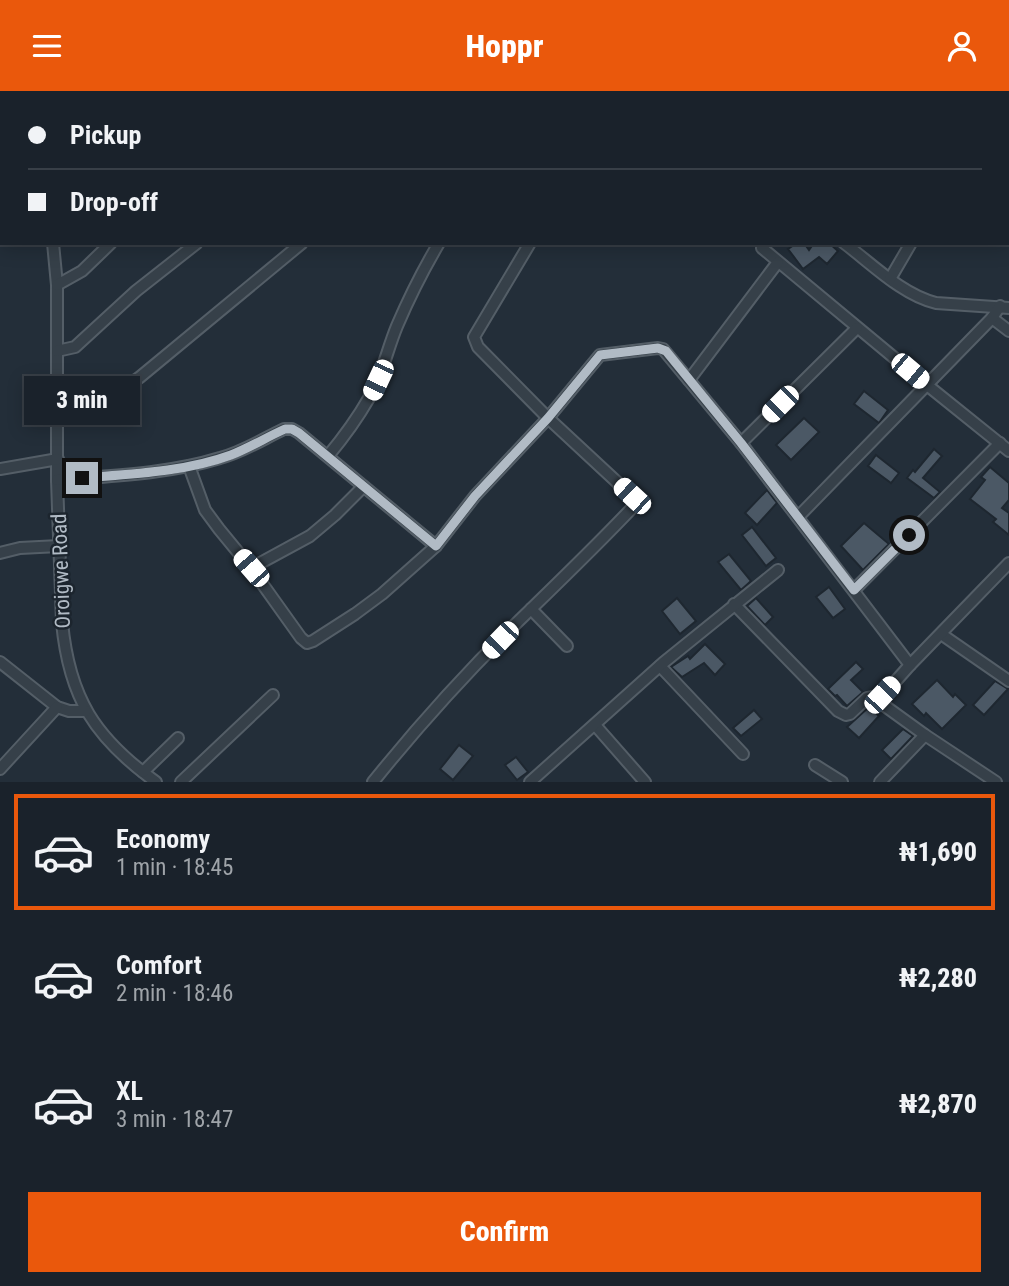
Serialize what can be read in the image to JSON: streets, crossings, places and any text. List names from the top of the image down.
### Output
{
  "streets": {
    "street": ["Oroigwe Road"]
  },
  "page": {
    "header": "Hoppr",
    "banner": ["Pickup", "Drop-off"],
    "bubble": "3 min",
    "list": [
      {
        "name": "Economy",
        "note": "1 min · 18:45",
        "value": "₦1,690"
      },
      {
        "name": "Comfort",
        "note": "2 min · 18:46",
        "value": "₦2,280"
      },
      {
        "name": "XL",
        "note": "3 min · 18:47",
        "value": "₦2,870"
      }
    ],
    "buttons": "Confirm"
  }
}
